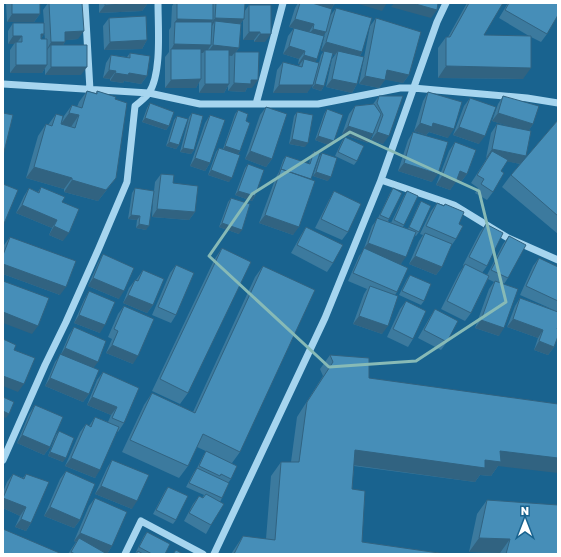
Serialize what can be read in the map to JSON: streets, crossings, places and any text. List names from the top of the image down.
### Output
{
  "north": "top"
}
